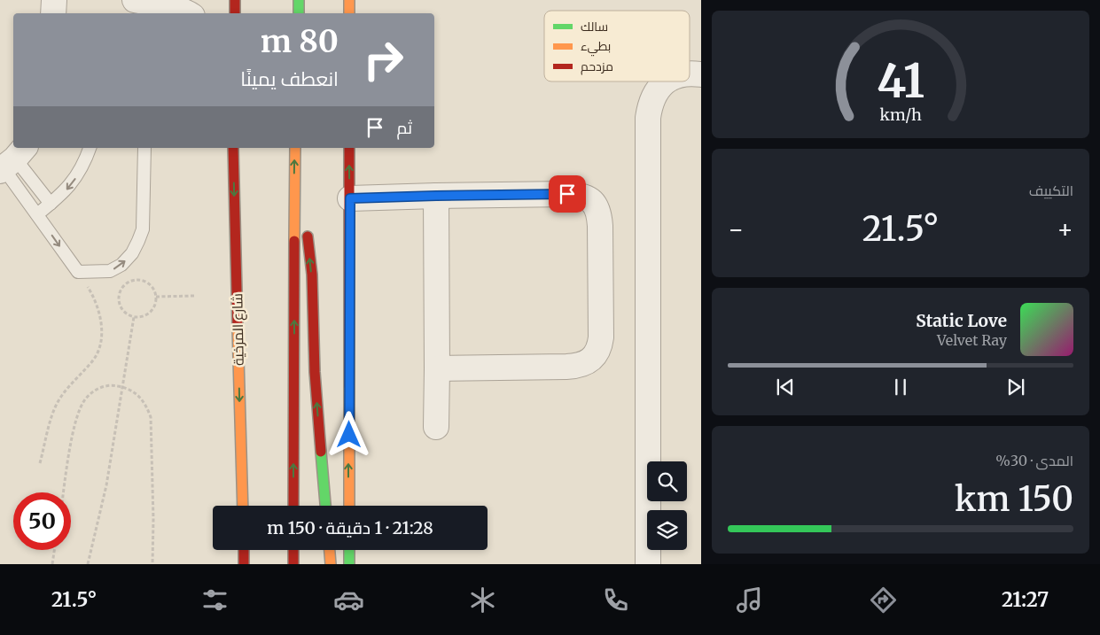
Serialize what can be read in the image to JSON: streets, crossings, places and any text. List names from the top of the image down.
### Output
{
  "streets": {
    "main road": ["شارع المرخية"]
  },
  "legend": ["سالك", "بطيء", "مزدحم"],
  "page": {
    "turn": ["80 m", "انعطف يمينًا"],
    "then": "ثم",
    "tile": [
      "التكييف",
      ["المدى · 30%", "150 km"]
    ],
    "heat": ["−", "21.5°", "+"],
    "song": ["Static Love", "Velvet Ray"],
    "limit": "50",
    "trip": "21:28 · 1 دقيقة · 150 m",
    "tabs": ["21:27", "21.5°"],
    "gauge": ["41", "km/h"]
  }
}
